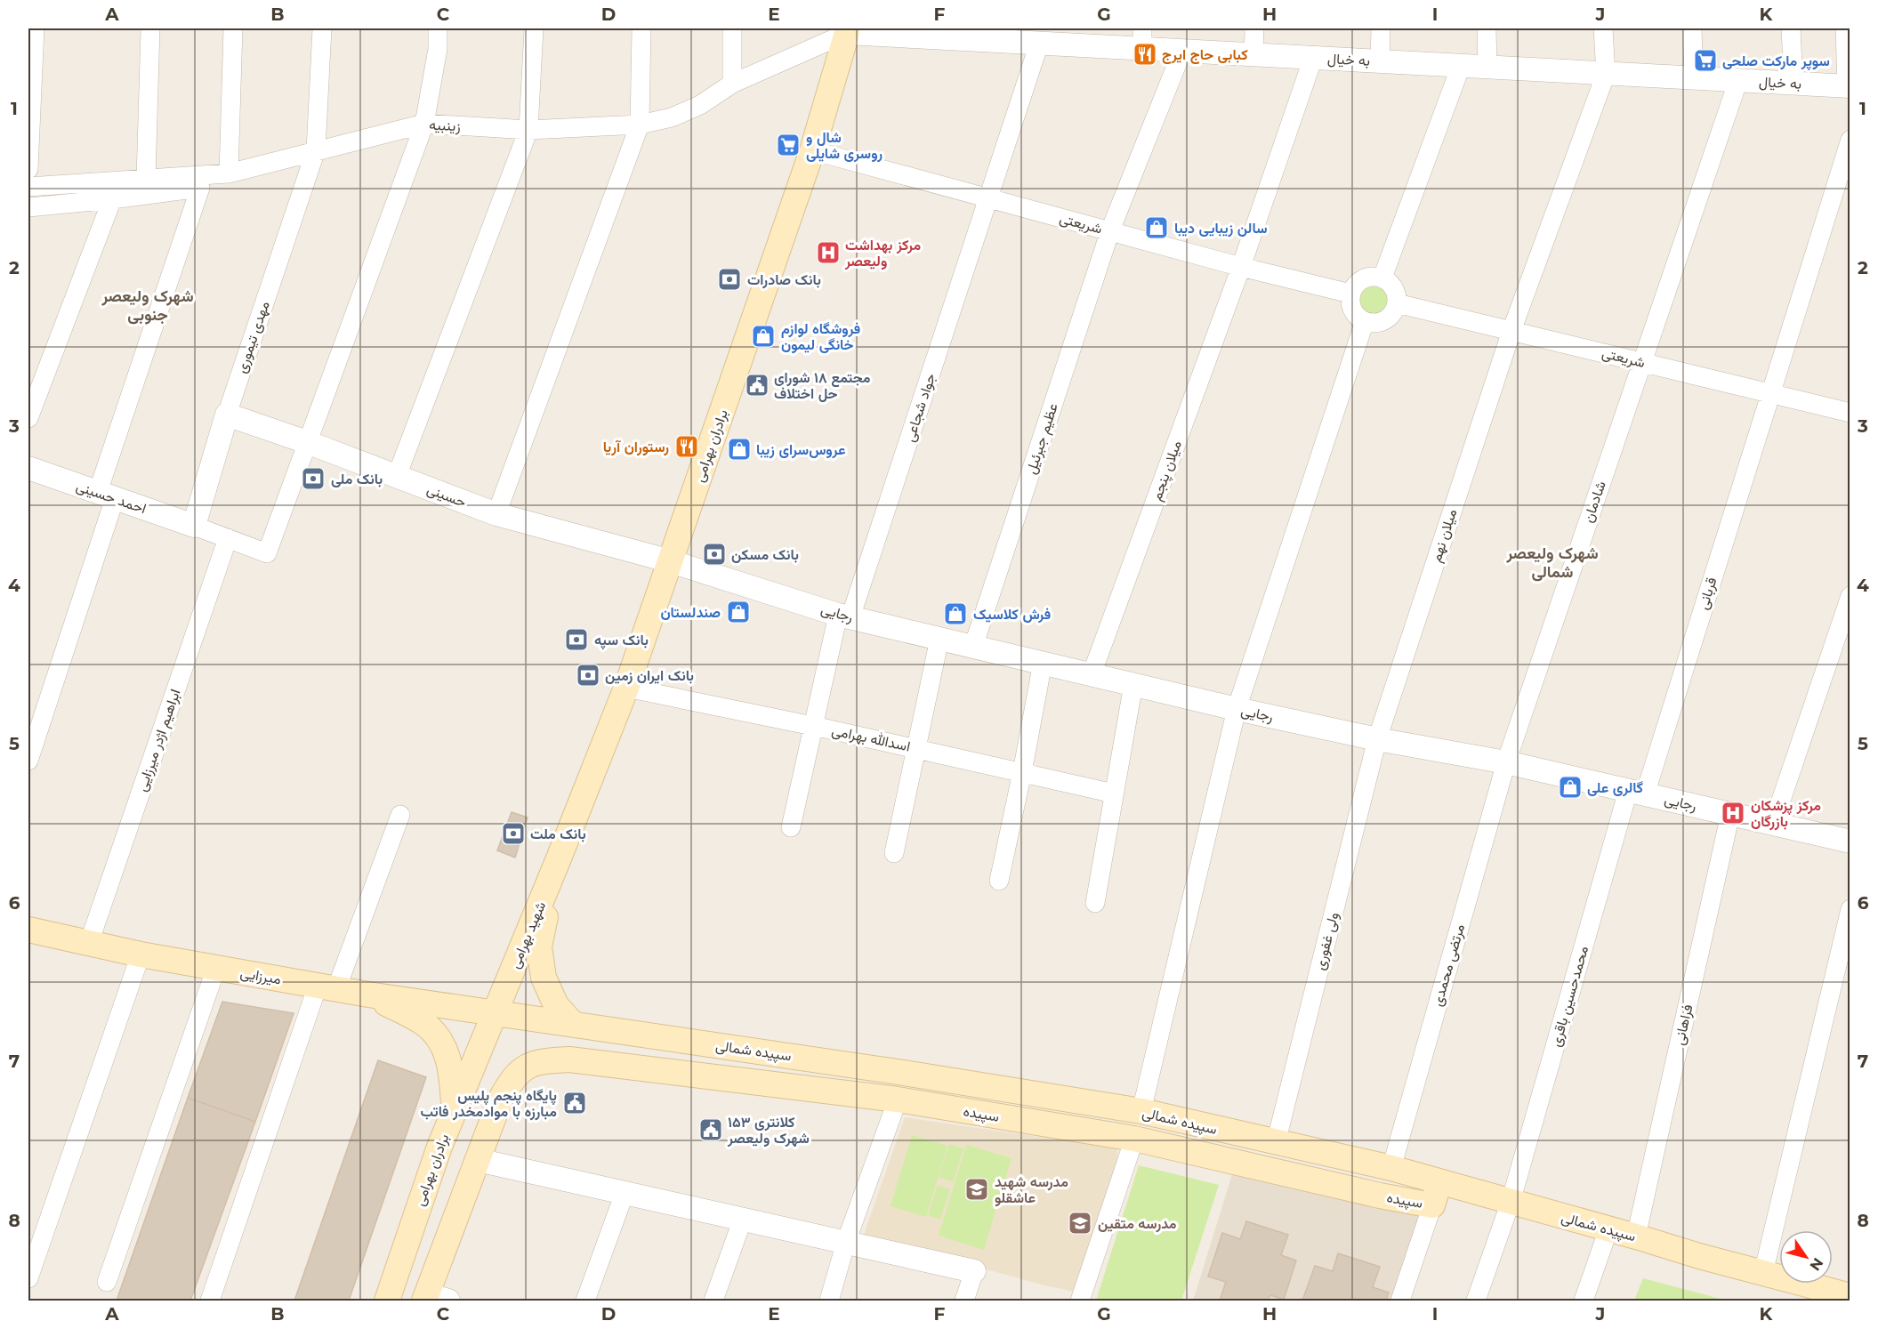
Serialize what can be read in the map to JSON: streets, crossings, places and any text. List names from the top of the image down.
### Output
{
  "streets": {
    "main road": [
      "برادران بهرامی",
      "شهید بهرامی",
      "میرزایی",
      "سپیده شمالی",
      "سپیده"
    ],
    "street": [
      "به خیال",
      "زینبیه",
      "شریعتی",
      "مهدی تیموری",
      "جواد شجاعی",
      "عظیم جبرئیل",
      "میلان پنجم",
      "حسینی",
      "احمد حسینی",
      "شادمان",
      "میلان نهم",
      "قربانی",
      "رجایی",
      "اسدالله بهرامی",
      "ابراهیم اژدر میرزایی",
      "ولی غفوری",
      "مرتضی محمدی",
      "محمدحسین باقری",
      "فراهانی"
    ]
  },
  "crossings": [
    ["به خیال", "زینبیه"],
    ["به خیال", "جواد شجاعی"],
    ["به خیال", "عظیم جبرئیل"],
    ["به خیال", "برادران بهرامی"],
    ["به خیال", "میلان پنجم"],
    ["به خیال", "شادمان"],
    ["به خیال", "میلان نهم"],
    ["زینبیه", "مهدی تیموری"],
    ["زینبیه", "برادران بهرامی"],
    ["شریعتی", "جواد شجاعی"],
    ["شریعتی", "عظیم جبرئیل"],
    ["شریعتی", "برادران بهرامی"],
    ["شریعتی", "میلان پنجم"],
    ["شریعتی", "شادمان"],
    ["شریعتی", "میلان نهم"],
    ["شریعتی", "قربانی"],
    ["مهدی تیموری", "حسینی"],
    ["مهدی تیموری", "احمد حسینی"],
    ["جواد شجاعی", "رجایی"],
    ["جواد شجاعی", "اسدالله بهرامی"],
    ["عظیم جبرئیل", "رجایی"],
    ["برادران بهرامی", "حسینی"],
    ["برادران بهرامی", "رجایی"],
    ["برادران بهرامی", "اسدالله بهرامی"],
    ["برادران بهرامی", "شهید بهرامی"],
    ["برادران بهرامی", "میرزایی"],
    ["برادران بهرامی", "سپیده شمالی"],
    ["میلان پنجم", "رجایی"],
    ["حسینی", "رجایی"],
    ["شادمان", "رجایی"],
    ["شادمان", "مرتضی محمدی"],
    ["میلان نهم", "رجایی"],
    ["میلان نهم", "ولی غفوری"],
    ["قربانی", "رجایی"],
    ["قربانی", "محمدحسین باقری"],
    ["رجایی", "ولی غفوری"],
    ["رجایی", "مرتضی محمدی"],
    ["رجایی", "محمدحسین باقری"],
    ["رجایی", "فراهانی"],
    ["ابراهیم اژدر میرزایی", "میرزایی"],
    ["شهید بهرامی", "میرزایی"],
    ["شهید بهرامی", "سپیده شمالی"],
    ["ولی غفوری", "سپیده شمالی"],
    ["مرتضی محمدی", "سپیده شمالی"],
    ["میرزایی", "سپیده شمالی"],
    ["محمدحسین باقری", "سپیده شمالی"],
    ["فراهانی", "سپیده شمالی"],
    ["سپیده شمالی", "سپیده"]
  ],
  "districts": ["شهرک ولیعصر جنوبی", "شهرک ولیعصر شمالی"],
  "places": {
    "restaurant": ["کبابی حاج ایرج", "رستوران آریا"],
    "supermarket": ["سوپر مارکت صلحی", "شال و روسری شایلی"],
    "shop": [
      "سالن زیبایی دیبا",
      "فروشگاه لوازم خانگی لیمون",
      "عروس‌سرای زیبا",
      "صندلستان",
      "فرش کلاسیک",
      "گالری علی"
    ],
    "hospital": ["مرکز بهداشت ولیعصر", "مرکز پزشکان بازرگان"],
    "bank": [
      "بانک صادرات",
      "بانک ملی",
      "بانک مسکن",
      "بانک سپه",
      "بانک ایران زمین",
      "بانک ملت"
    ],
    "public building": ["مجتمع ۱۸ شورای حل اختلاف", "پایگاه پنجم پلیس مبارزه با موادمخدر فاتب", "کلانتری ۱۵۳ شهرک ولیعصر"],
    "school or university": ["مدرسه شهید عاشقلو", "مدرسه متقین"]
  },
  "north": "bottom right",
  "grid": {
    "columns": [
      "A",
      "B",
      "C",
      "D",
      "E",
      "F",
      "G",
      "H",
      "I",
      "J",
      "K"
    ],
    "rows": [
      "1",
      "2",
      "3",
      "4",
      "5",
      "6",
      "7",
      "8"
    ]
  }
}
